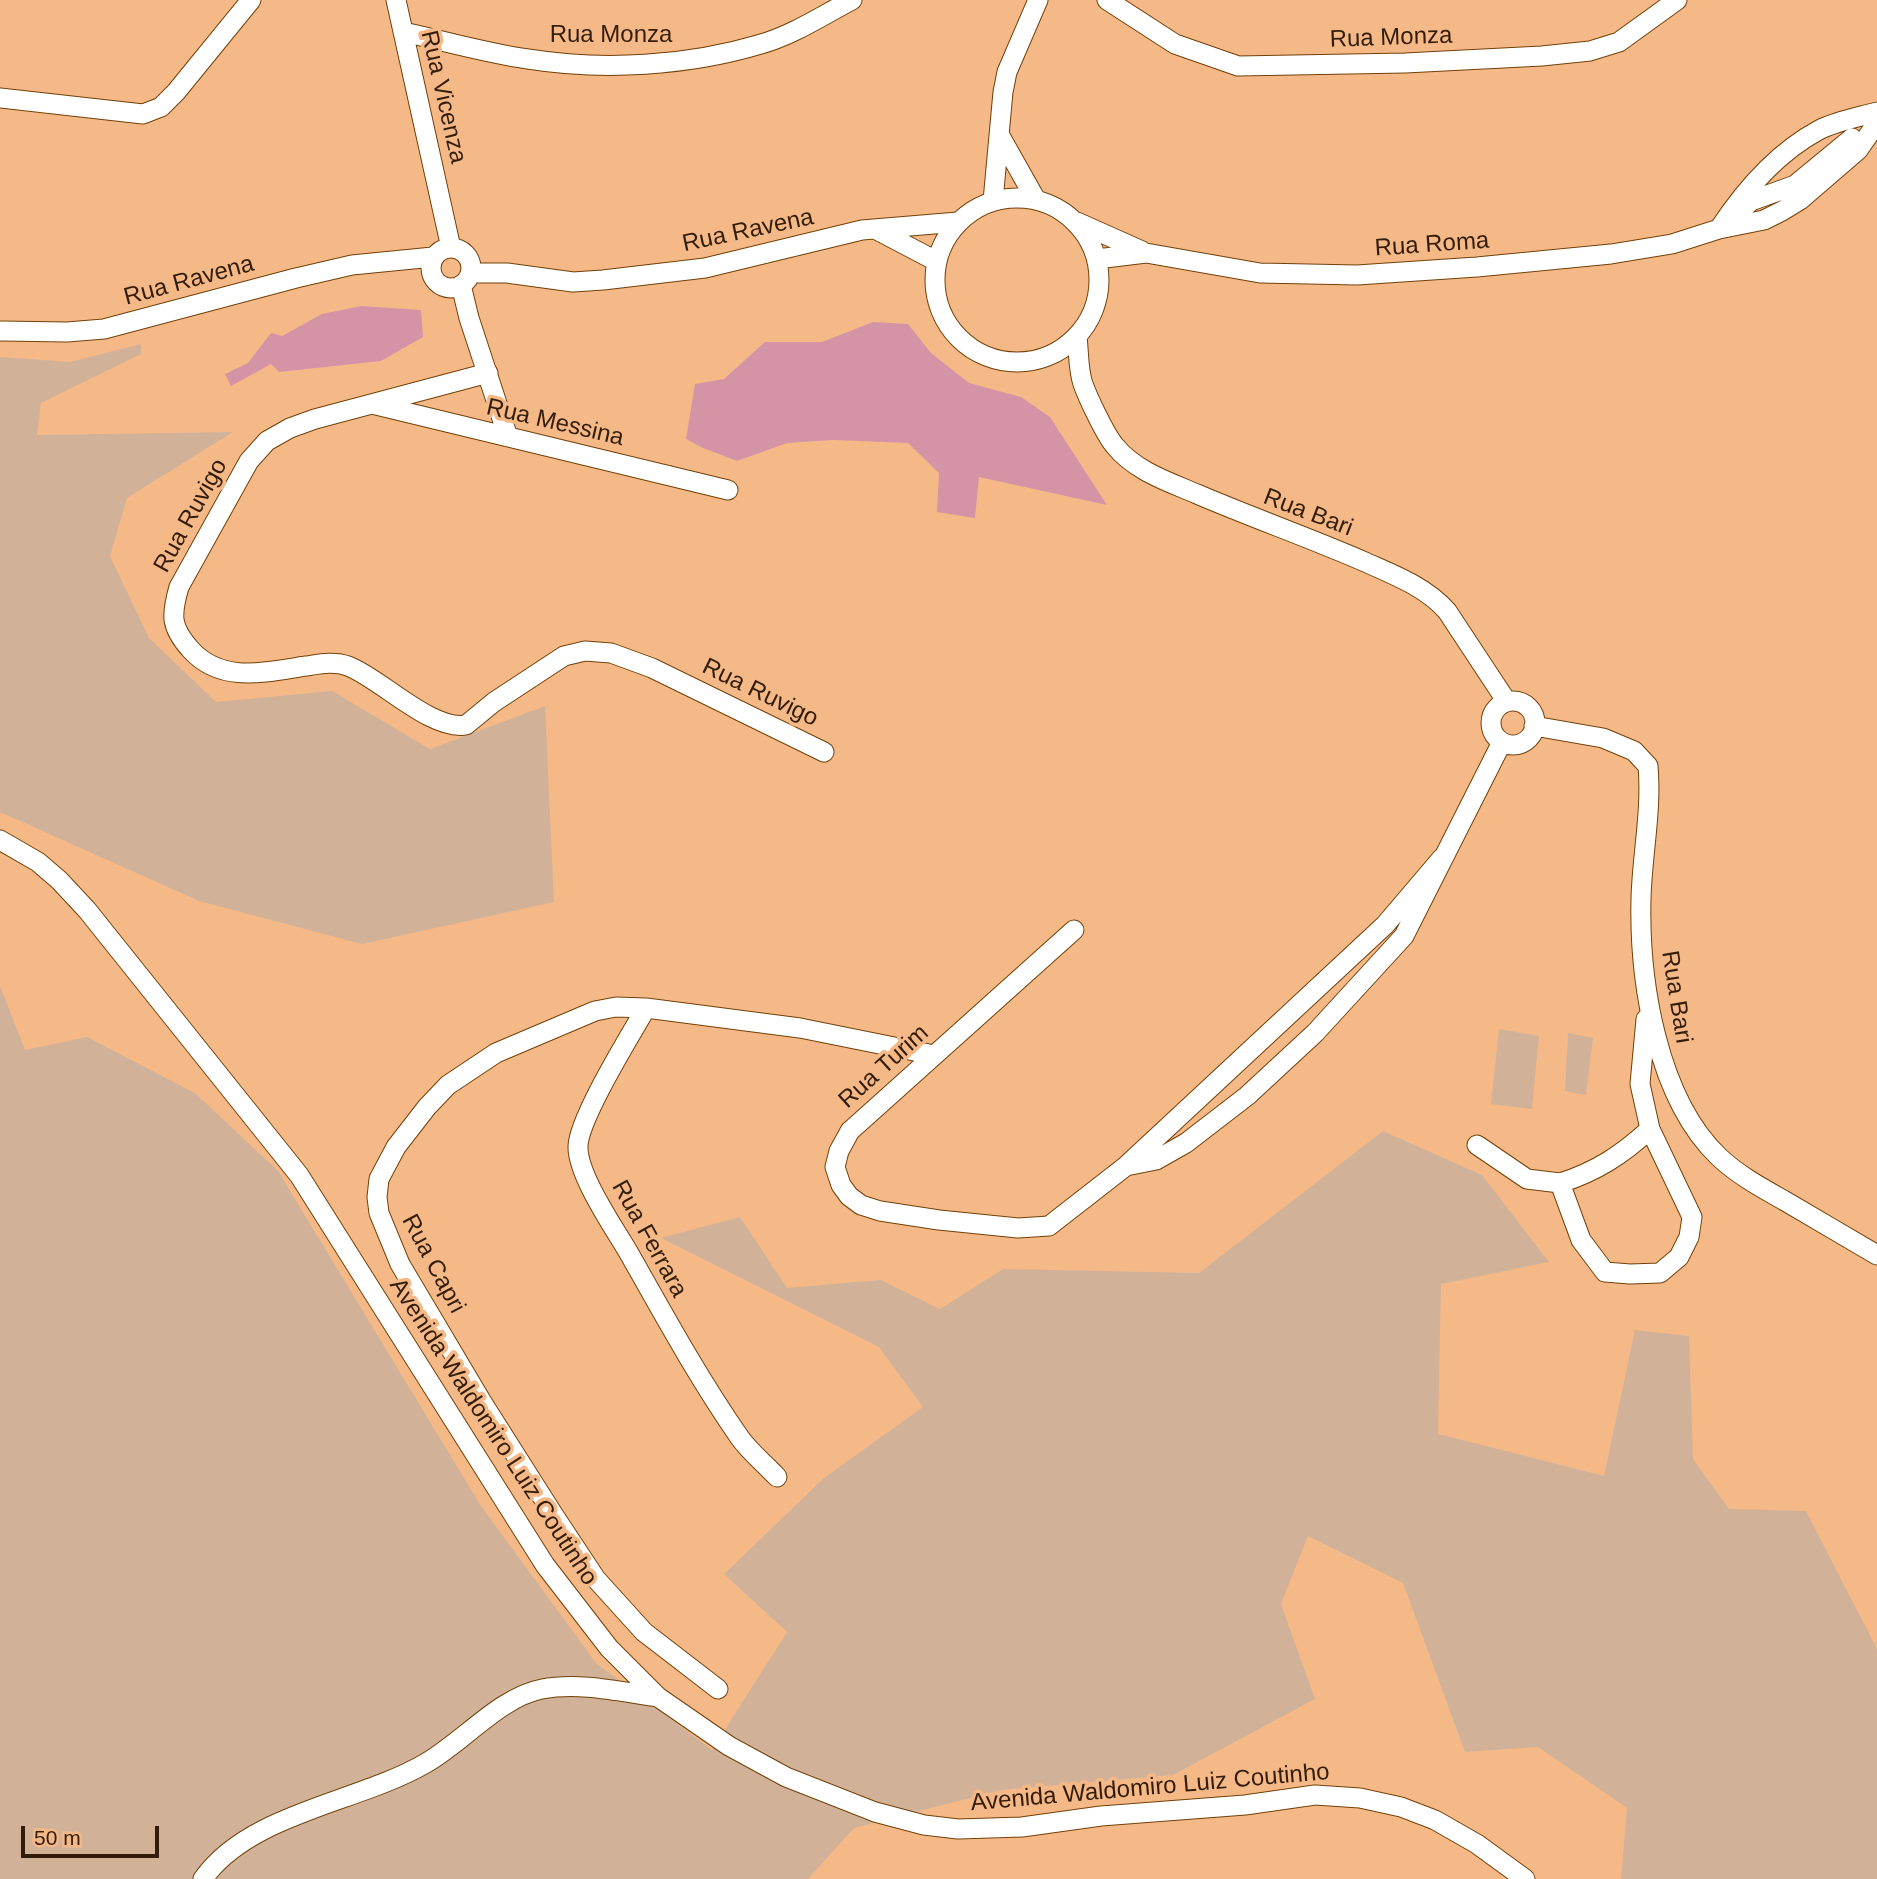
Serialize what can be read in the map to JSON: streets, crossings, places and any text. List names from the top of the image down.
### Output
{
  "streets": {
    "street": [
      "Rua Monza",
      "Rua Vicenza",
      "Rua Ravena",
      "Rua Roma",
      "Rua Messina",
      "Rua Bari",
      "Rua Ruvigo",
      "Rua Turim",
      "Rua Ferrara",
      "Rua Capri",
      "Avenida Waldomiro Luiz Coutinho"
    ]
  },
  "crossings": [
    ["Rua Monza", "Rua Vicenza"],
    ["Rua Vicenza", "Rua Ravena"],
    ["Rua Vicenza", "Rua Messina"],
    ["Rua Vicenza", "Rua Ruvigo"],
    ["Rua Ravena", "Rua Roma"],
    ["Rua Ravena", "Rua Bari"],
    ["Rua Roma", "Rua Bari"],
    ["Rua Messina", "Rua Ruvigo"],
    ["Rua Bari", "Rua Turim"],
    ["Rua Turim", "Rua Capri"],
    ["Rua Ferrara", "Rua Capri"]
  ],
  "scale_bar": "50 m"
}
